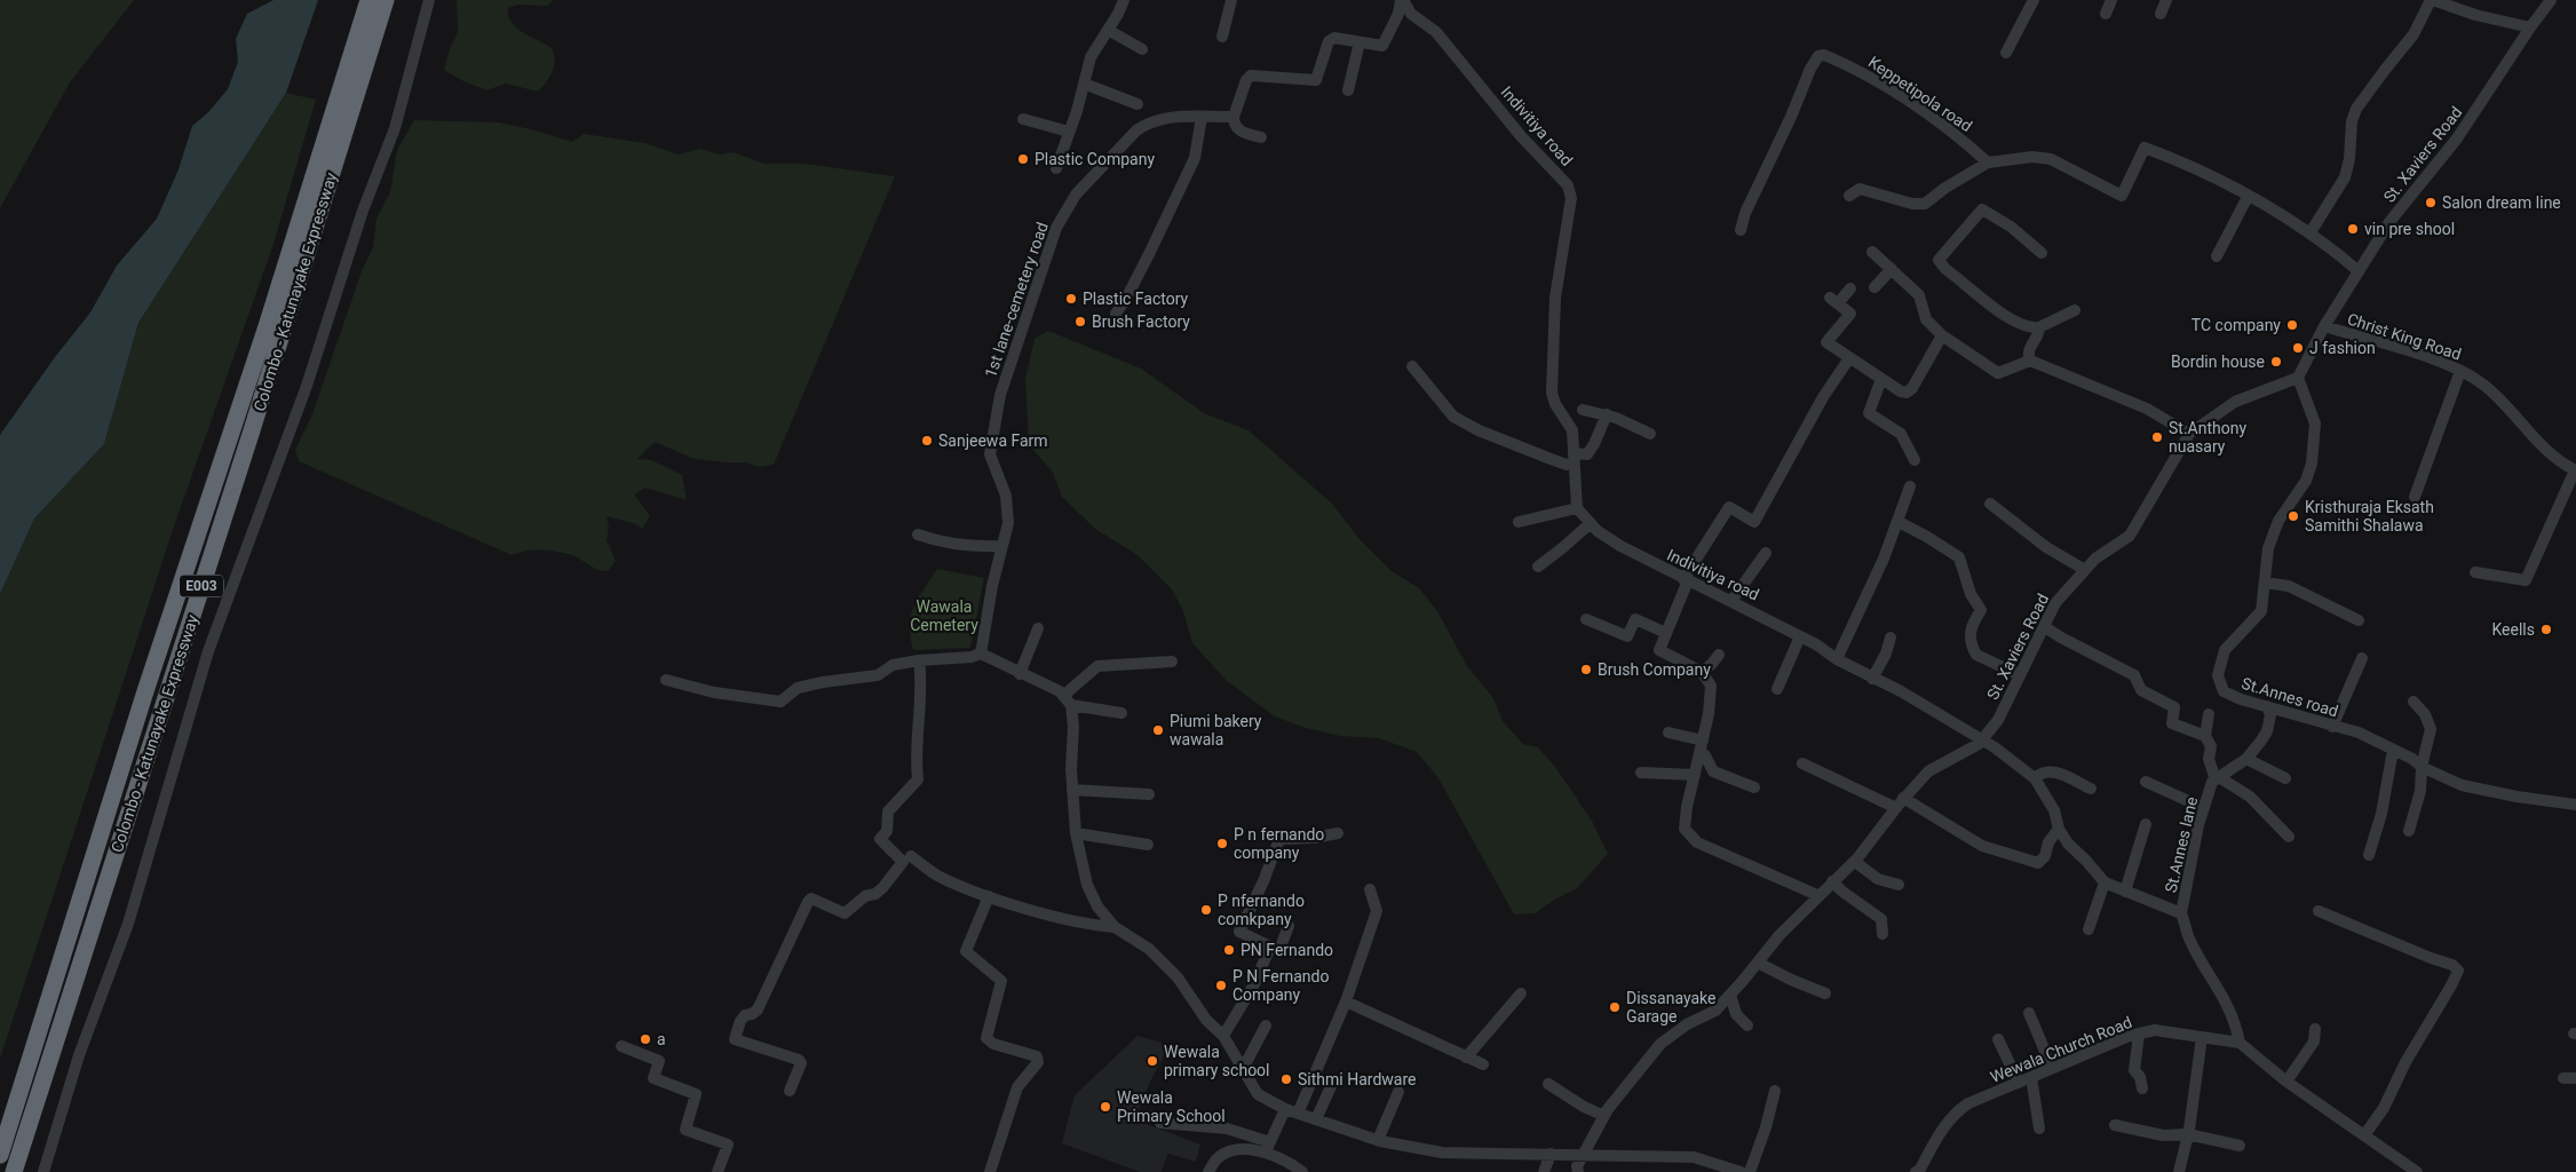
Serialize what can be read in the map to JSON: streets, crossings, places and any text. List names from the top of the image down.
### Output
{
  "streets": {
    "highway": ["Colombo - Katunayake Expressway", "E003"],
    "street": [
      "Keppetipola road",
      "Indivitiya road",
      "St. Xaviers Road",
      "1st lane-cemetery road",
      "Christ King Road",
      "St.Annes road",
      "St.Annes lane",
      "Wewala Church Road"
    ]
  },
  "crossings": [
    ["Indivitiya road", "St. Xaviers Road"],
    ["Indivitiya road", "St.Annes lane"],
    ["St. Xaviers Road", "Christ King Road"],
    ["St. Xaviers Road", "St.Annes road"]
  ],
  "parks": ["Wawala Cemetery"],
  "places": [
    "Plastic Company",
    "Salon dream line",
    "vin pre shool",
    "Plastic Factory",
    "Brush Factory",
    "TC company",
    "J fashion",
    "Bordin house",
    "St.Anthony nuasary",
    "Sanjeewa Farm",
    "Kristhuraja Eksath Samithi Shalawa",
    "Keells",
    "Brush Company",
    "Piumi bakery wawala",
    "P n fernando company",
    "P nfernando comkpany",
    "PN Fernando",
    "P N Fernando Company",
    "Dissanayake Garage",
    "a",
    "Wewala primary school",
    "Sithmi Hardware",
    "Wewala Primary School"
  ]
}
